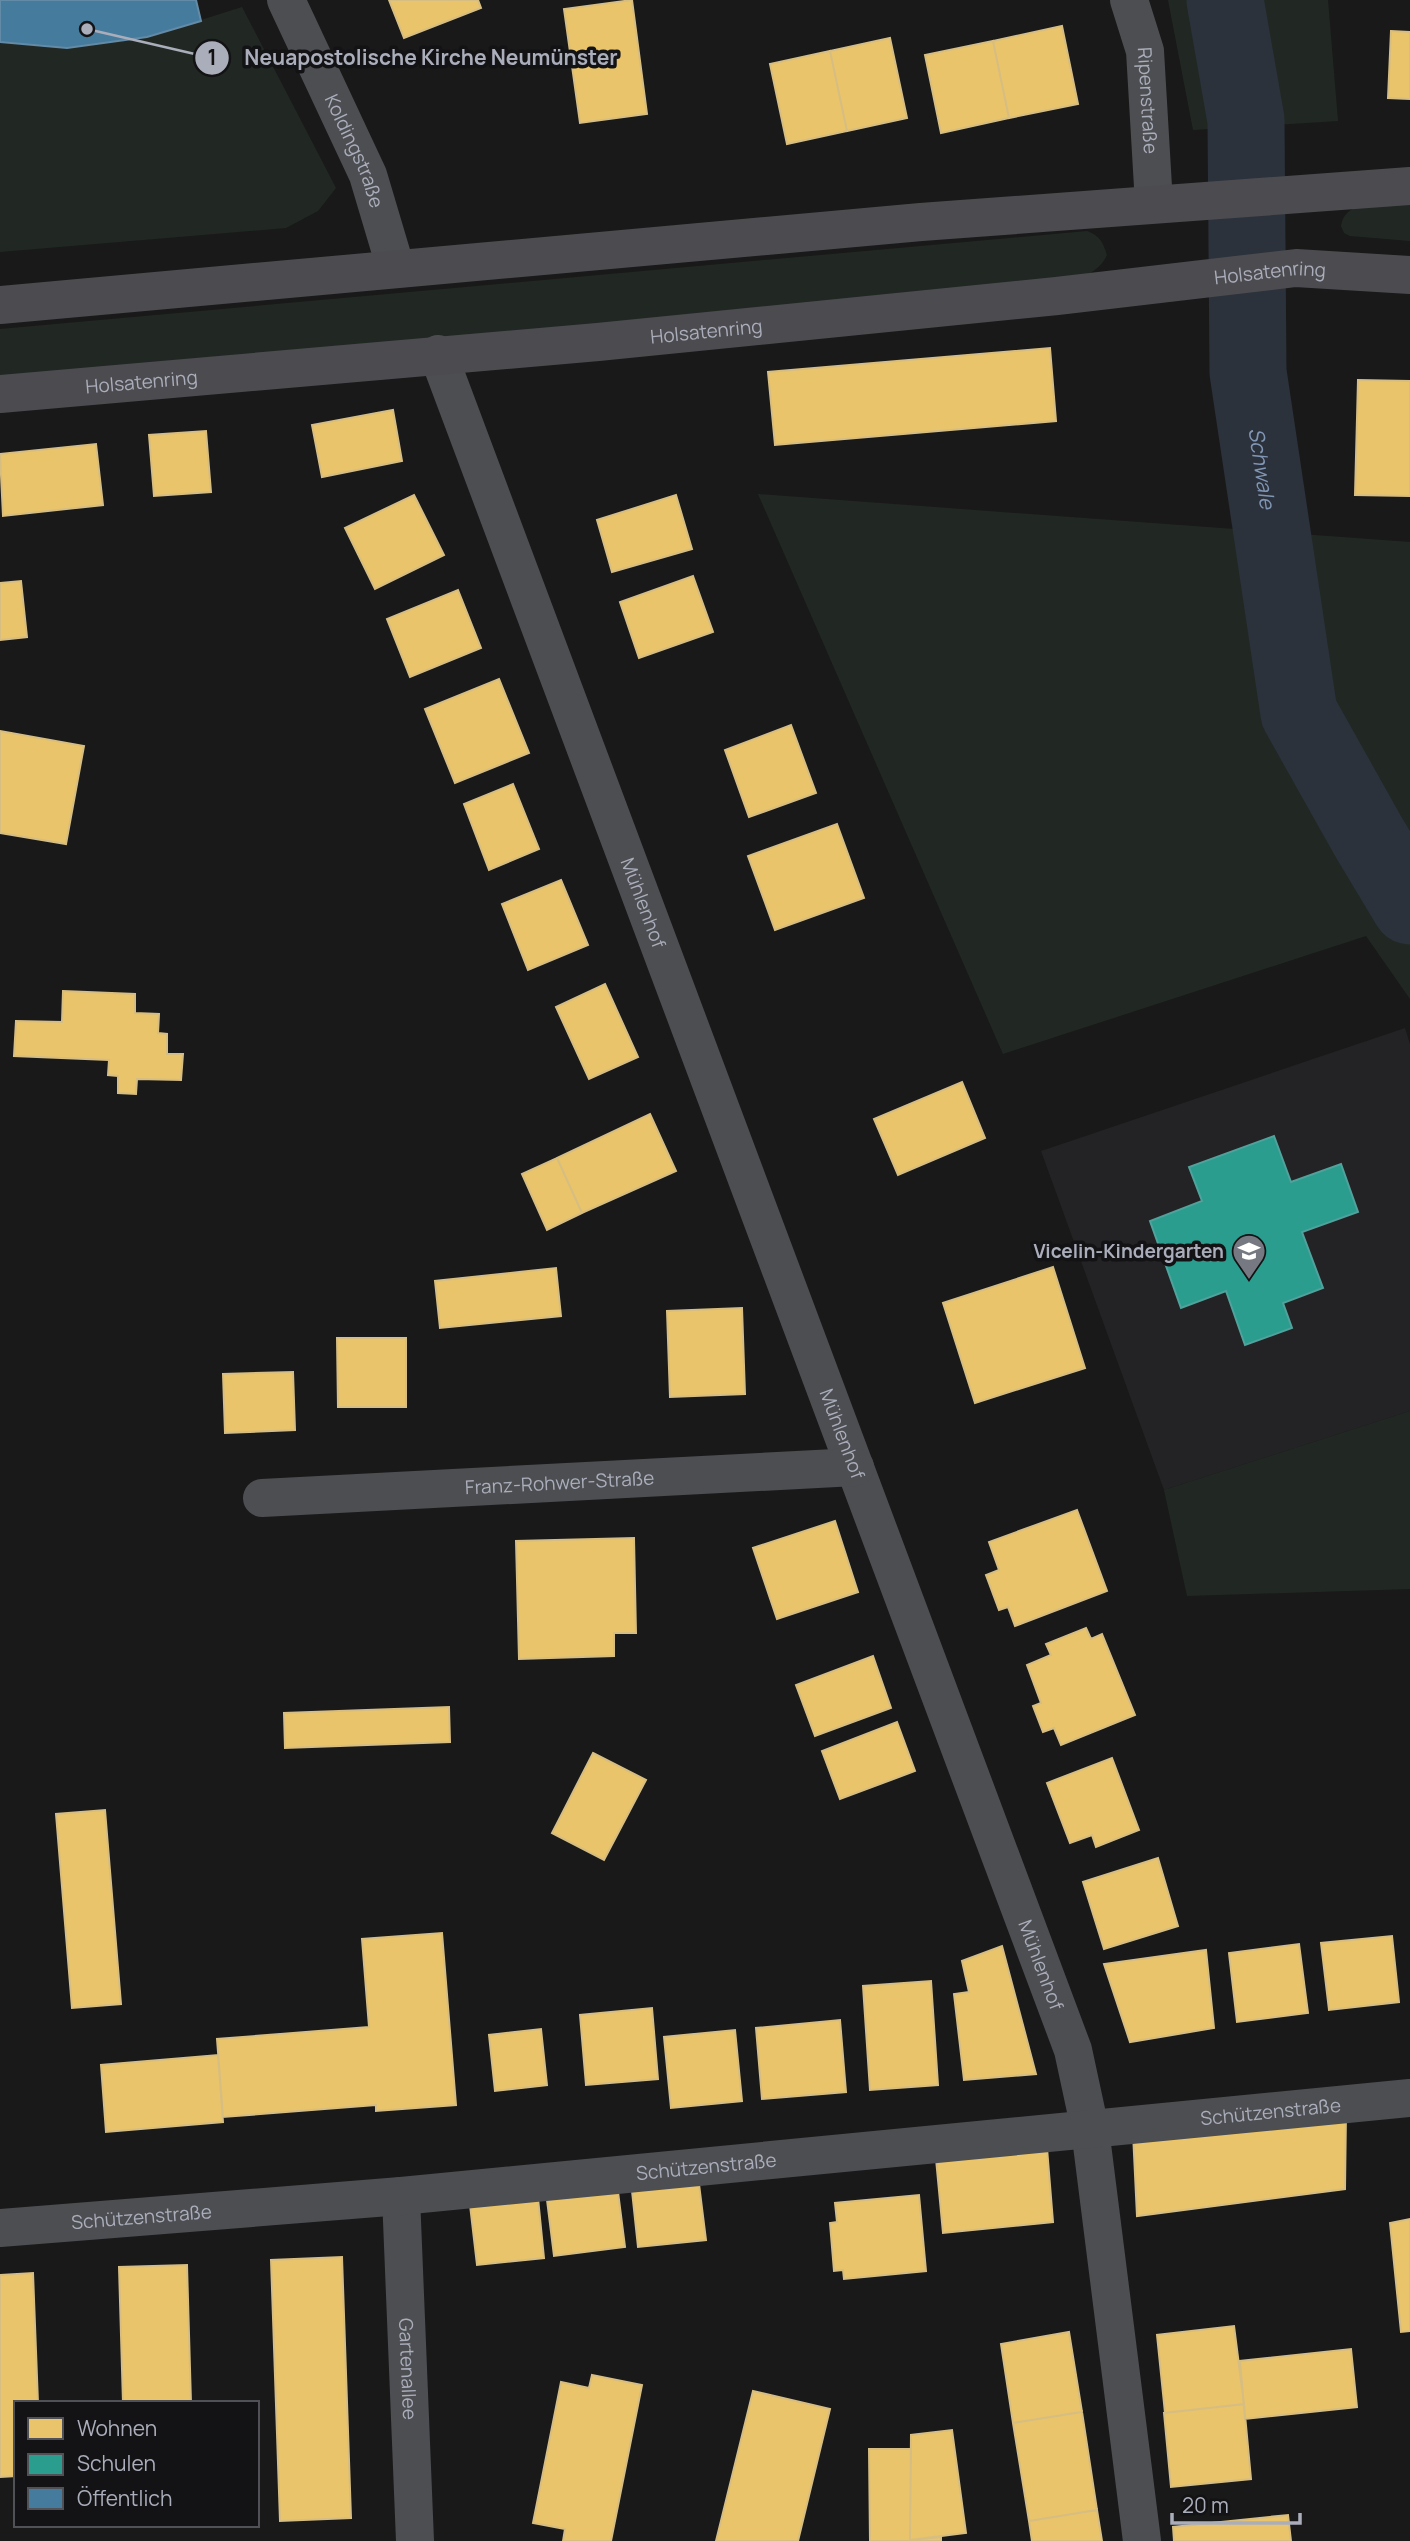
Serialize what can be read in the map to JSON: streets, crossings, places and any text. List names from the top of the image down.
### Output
{
  "streets": {
    "main road": ["Holsatenring"],
    "street": [
      "Ripenstraße",
      "Koldingstraße",
      "Mühlenhof",
      "Franz-Rohwer-Straße",
      "Schützenstraße",
      "Gartenallee"
    ]
  },
  "crossings": [
    ["Holsatenring", "Mühlenhof"],
    ["Mühlenhof", "Franz-Rohwer-Straße"],
    ["Mühlenhof", "Schützenstraße"],
    ["Schützenstraße", "Gartenallee"]
  ],
  "water": ["Schwale"],
  "places": {
    "other": ["Neuapostolische Kirche Neumünster"],
    "school or university": ["Vicelin-Kindergarten"]
  },
  "legend": ["Wohnen", "Schulen", "Öffentlich"],
  "scale_bar": "20 m"
}
